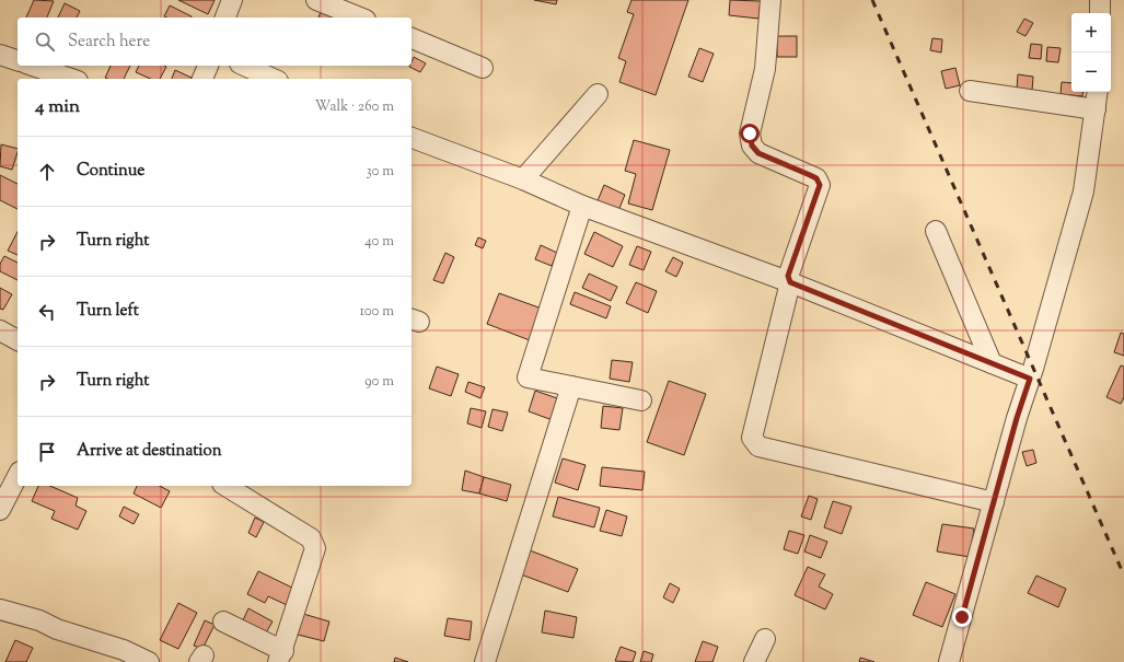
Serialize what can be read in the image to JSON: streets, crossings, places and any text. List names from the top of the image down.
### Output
{
  "page": {
    "map_buttons": ["+", "−"],
    "search": "Search here",
    "heading": ["4 min", "Walk · 260 m"],
    "list": [
      ["Continue", "30 m"],
      ["Turn right", "40 m"],
      ["Turn left", "100 m"],
      ["Turn right", "90 m"],
      "Arrive at destination"
    ]
  }
}
